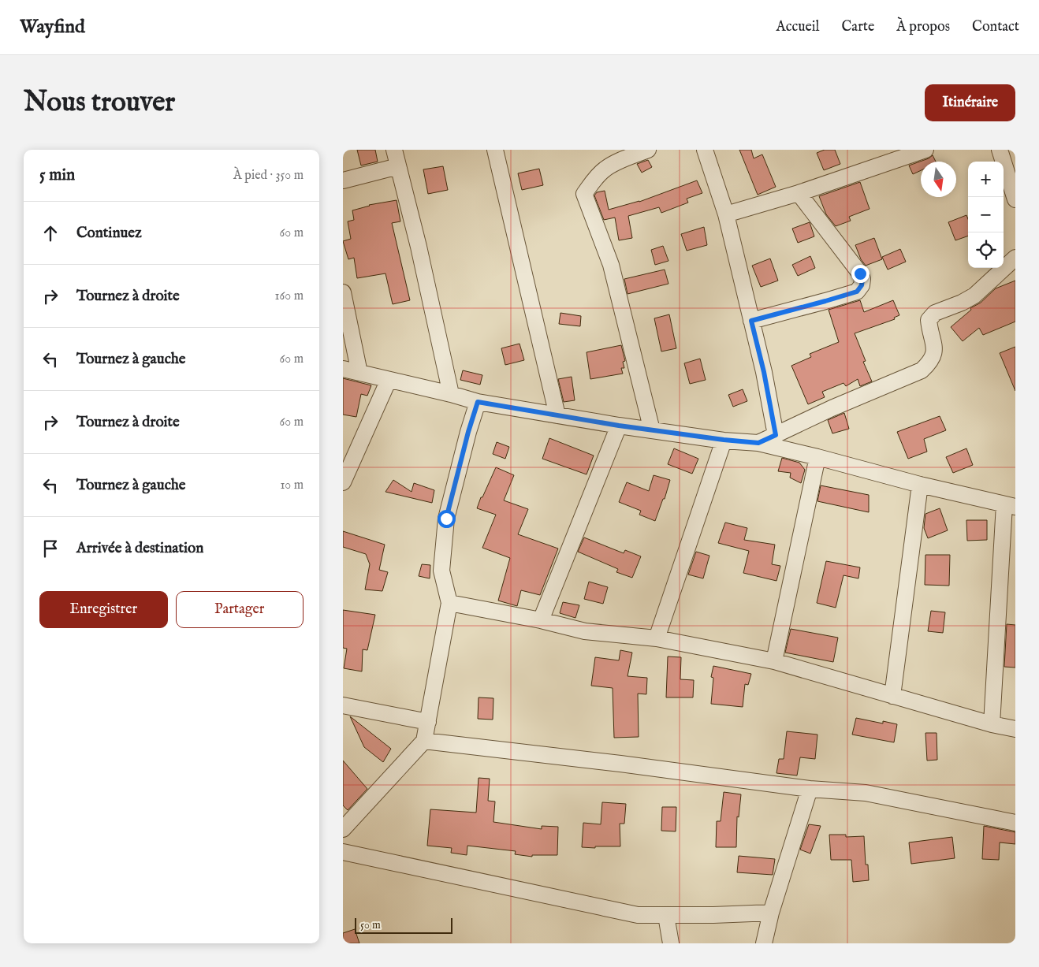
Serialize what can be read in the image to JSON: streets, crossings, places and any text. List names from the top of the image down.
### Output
{
  "scale_bar": "50 m",
  "north": "bottom",
  "page": {
    "header": "Wayfind",
    "nav": [
      "Accueil",
      "Carte",
      "À propos",
      "Contact"
    ],
    "buttons": [
      "Itinéraire",
      ["Enregistrer", "Partager"]
    ],
    "title": "Nous trouver",
    "heading": ["5 min", "À pied · 350 m"],
    "map_buttons": ["+", "−"],
    "list": [
      ["Continuez", "60 m"],
      ["Tournez à droite", "160 m"],
      ["Tournez à gauche", "60 m"],
      ["Tournez à droite", "60 m"],
      ["Tournez à gauche", "10 m"],
      "Arrivée à destination"
    ],
    "scale": "50 m"
  }
}
